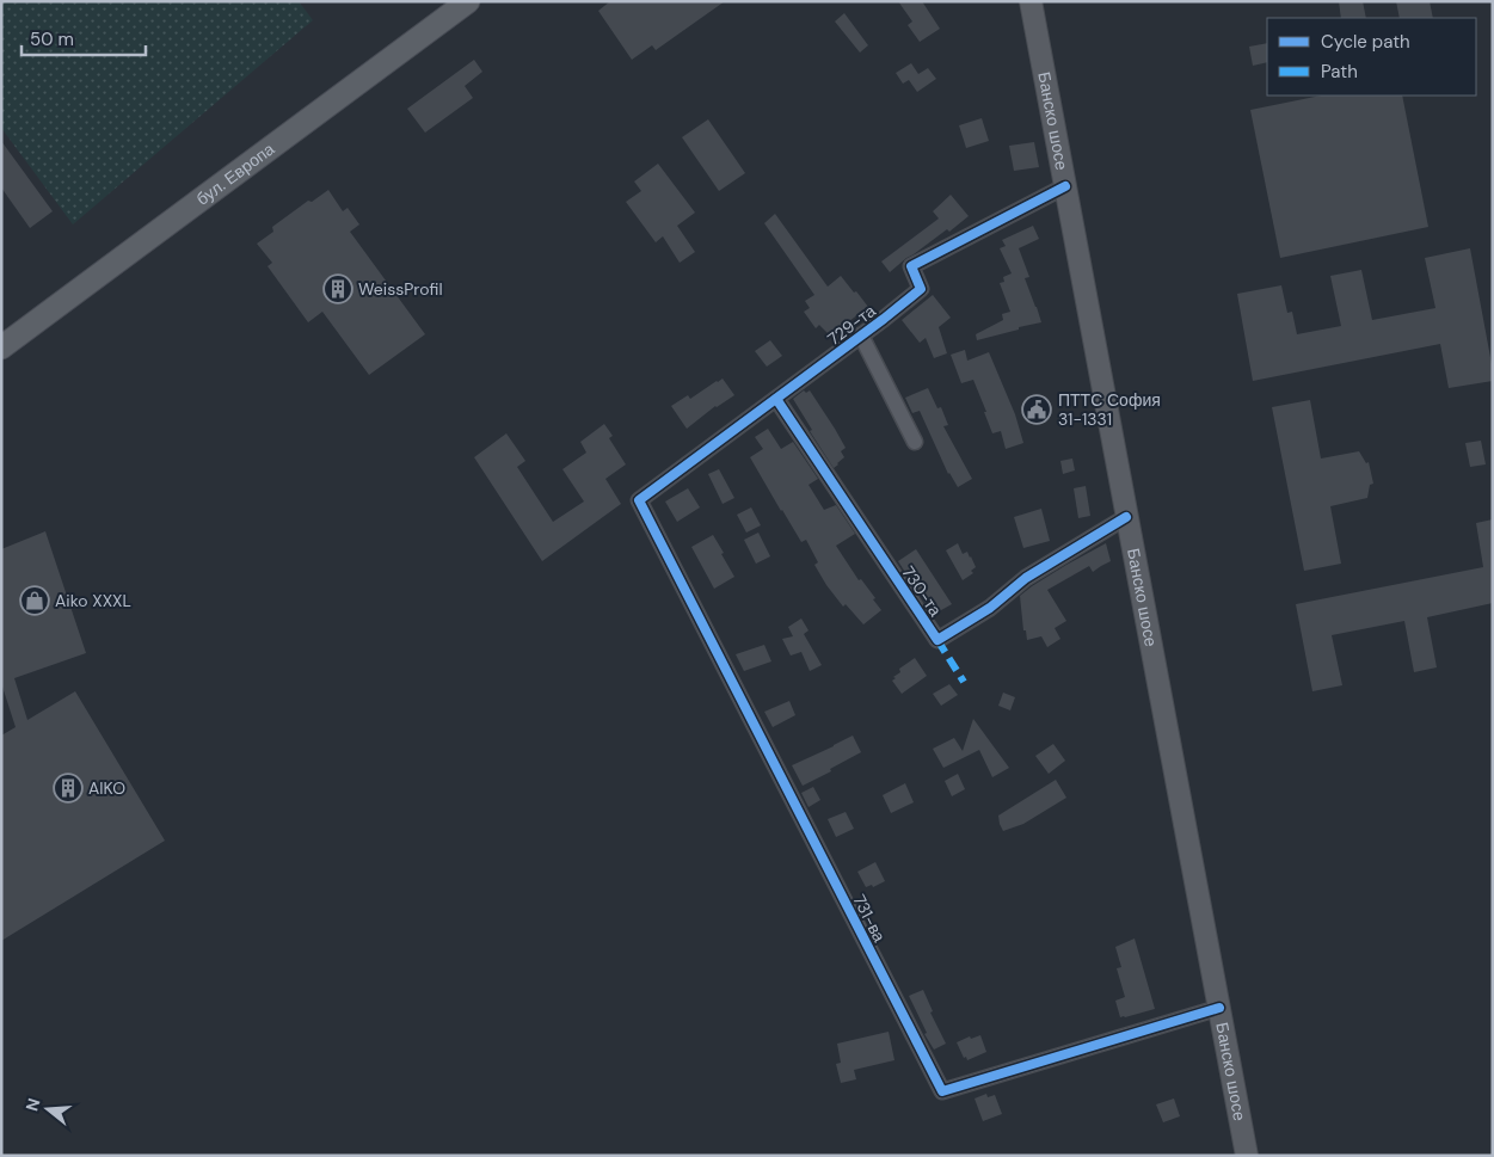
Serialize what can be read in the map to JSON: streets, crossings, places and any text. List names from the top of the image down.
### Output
{
  "streets": {
    "main road": ["бул. Европа"],
    "street": [
      "Банско шосе",
      "729-та",
      "730-та",
      "731-ва"
    ]
  },
  "crossings": [
    ["Банско шосе", "729-та"],
    ["Банско шосе", "730-та"],
    ["Банско шосе", "731-ва"],
    ["729-та", "730-та"],
    ["729-та", "731-ва"]
  ],
  "places": {
    "building": ["WeissProfil", "AIKO"],
    "public building": ["ПТТС София 31-1331"],
    "shop": ["Aiko XXXL"]
  },
  "legend": ["Cycle path", "Path"],
  "scale_bar": "50 m",
  "north": "left"
}
